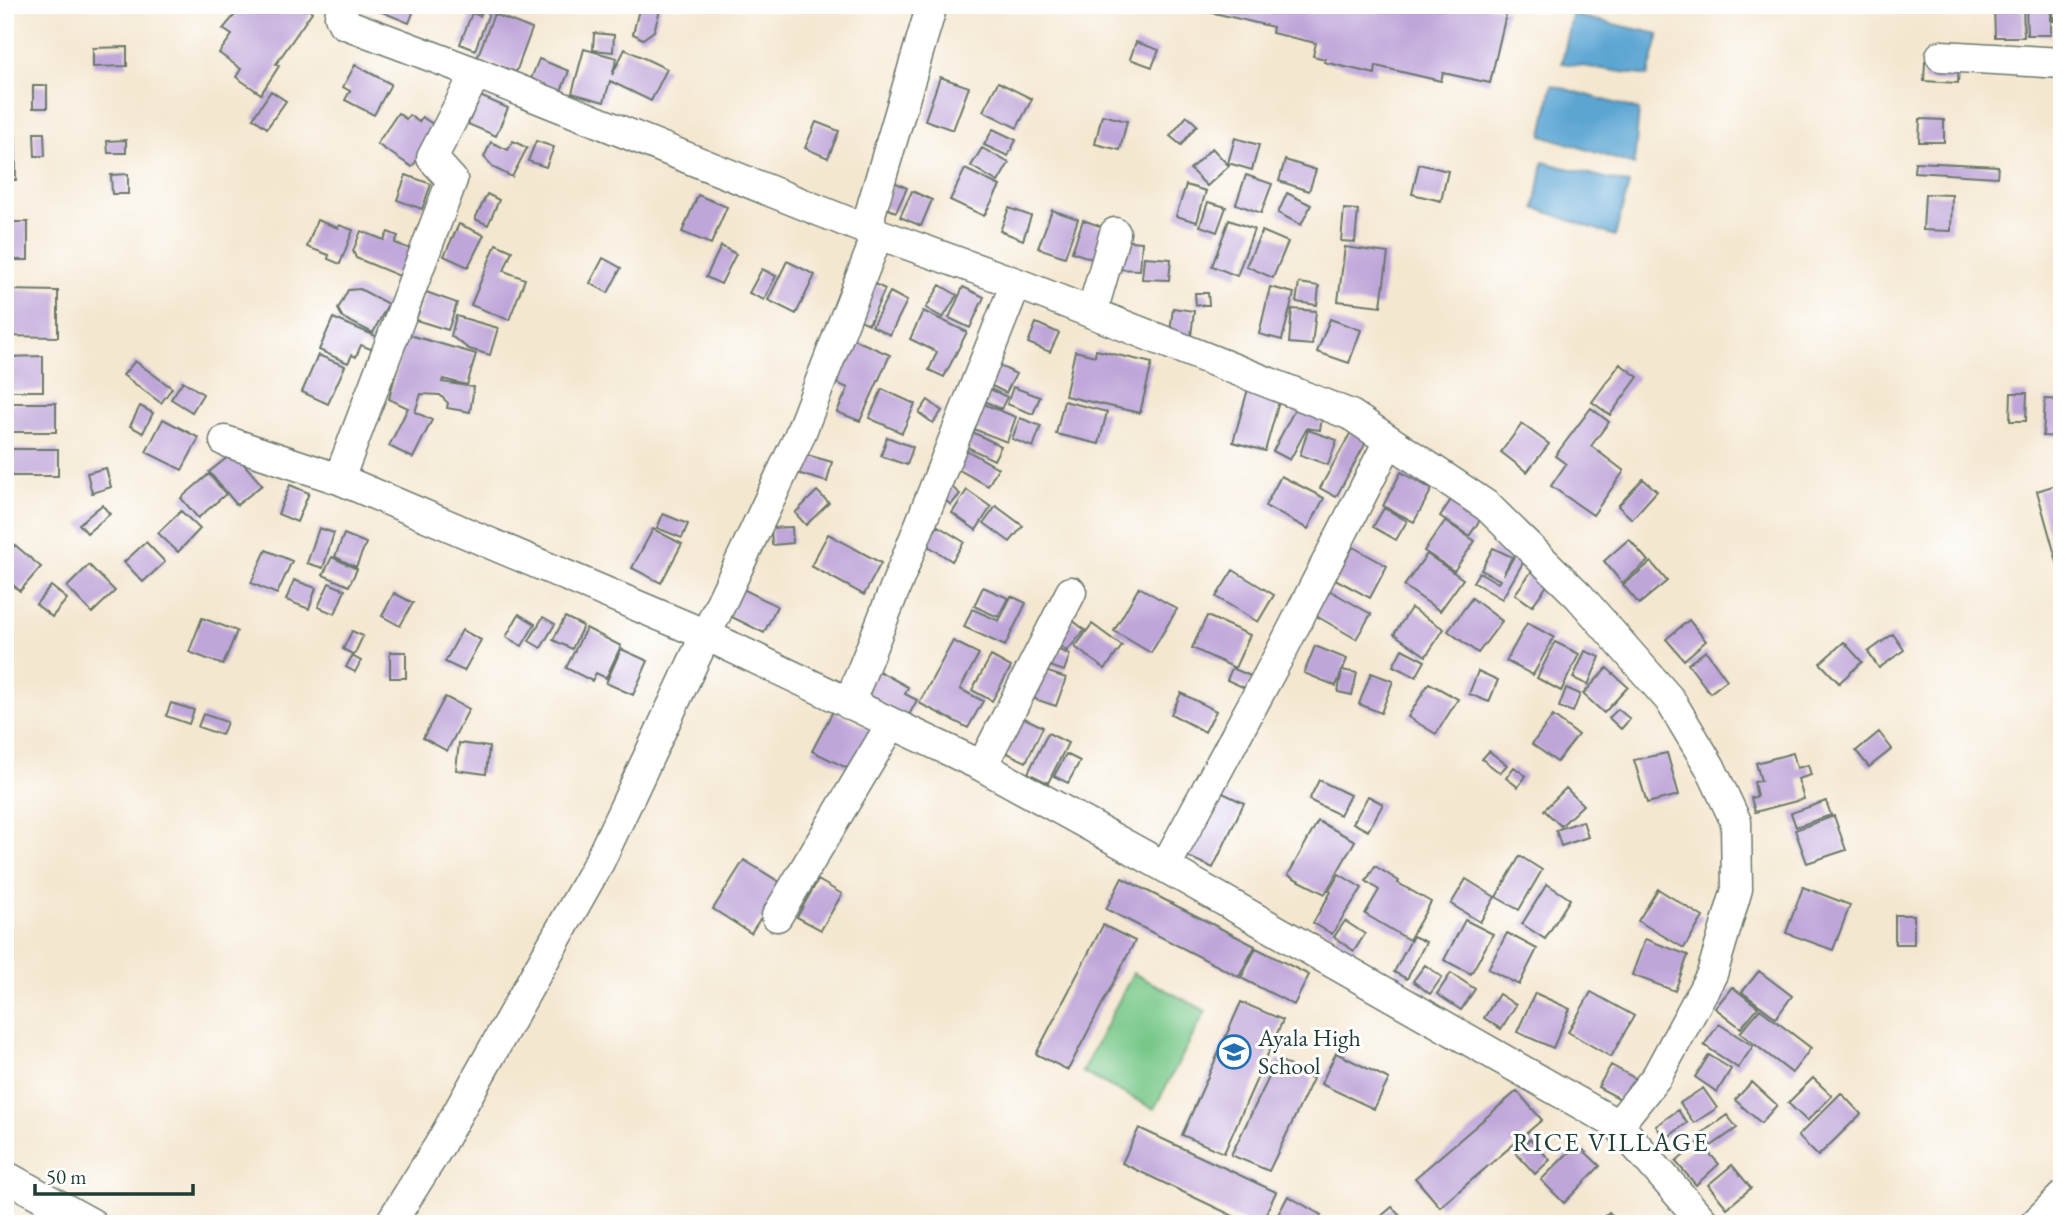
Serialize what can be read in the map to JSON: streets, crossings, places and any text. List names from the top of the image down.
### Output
{
  "districts": ["RICE VILLAGE"],
  "places": {
    "school or university": ["Ayala High School"]
  },
  "scale_bar": "50 m"
}
